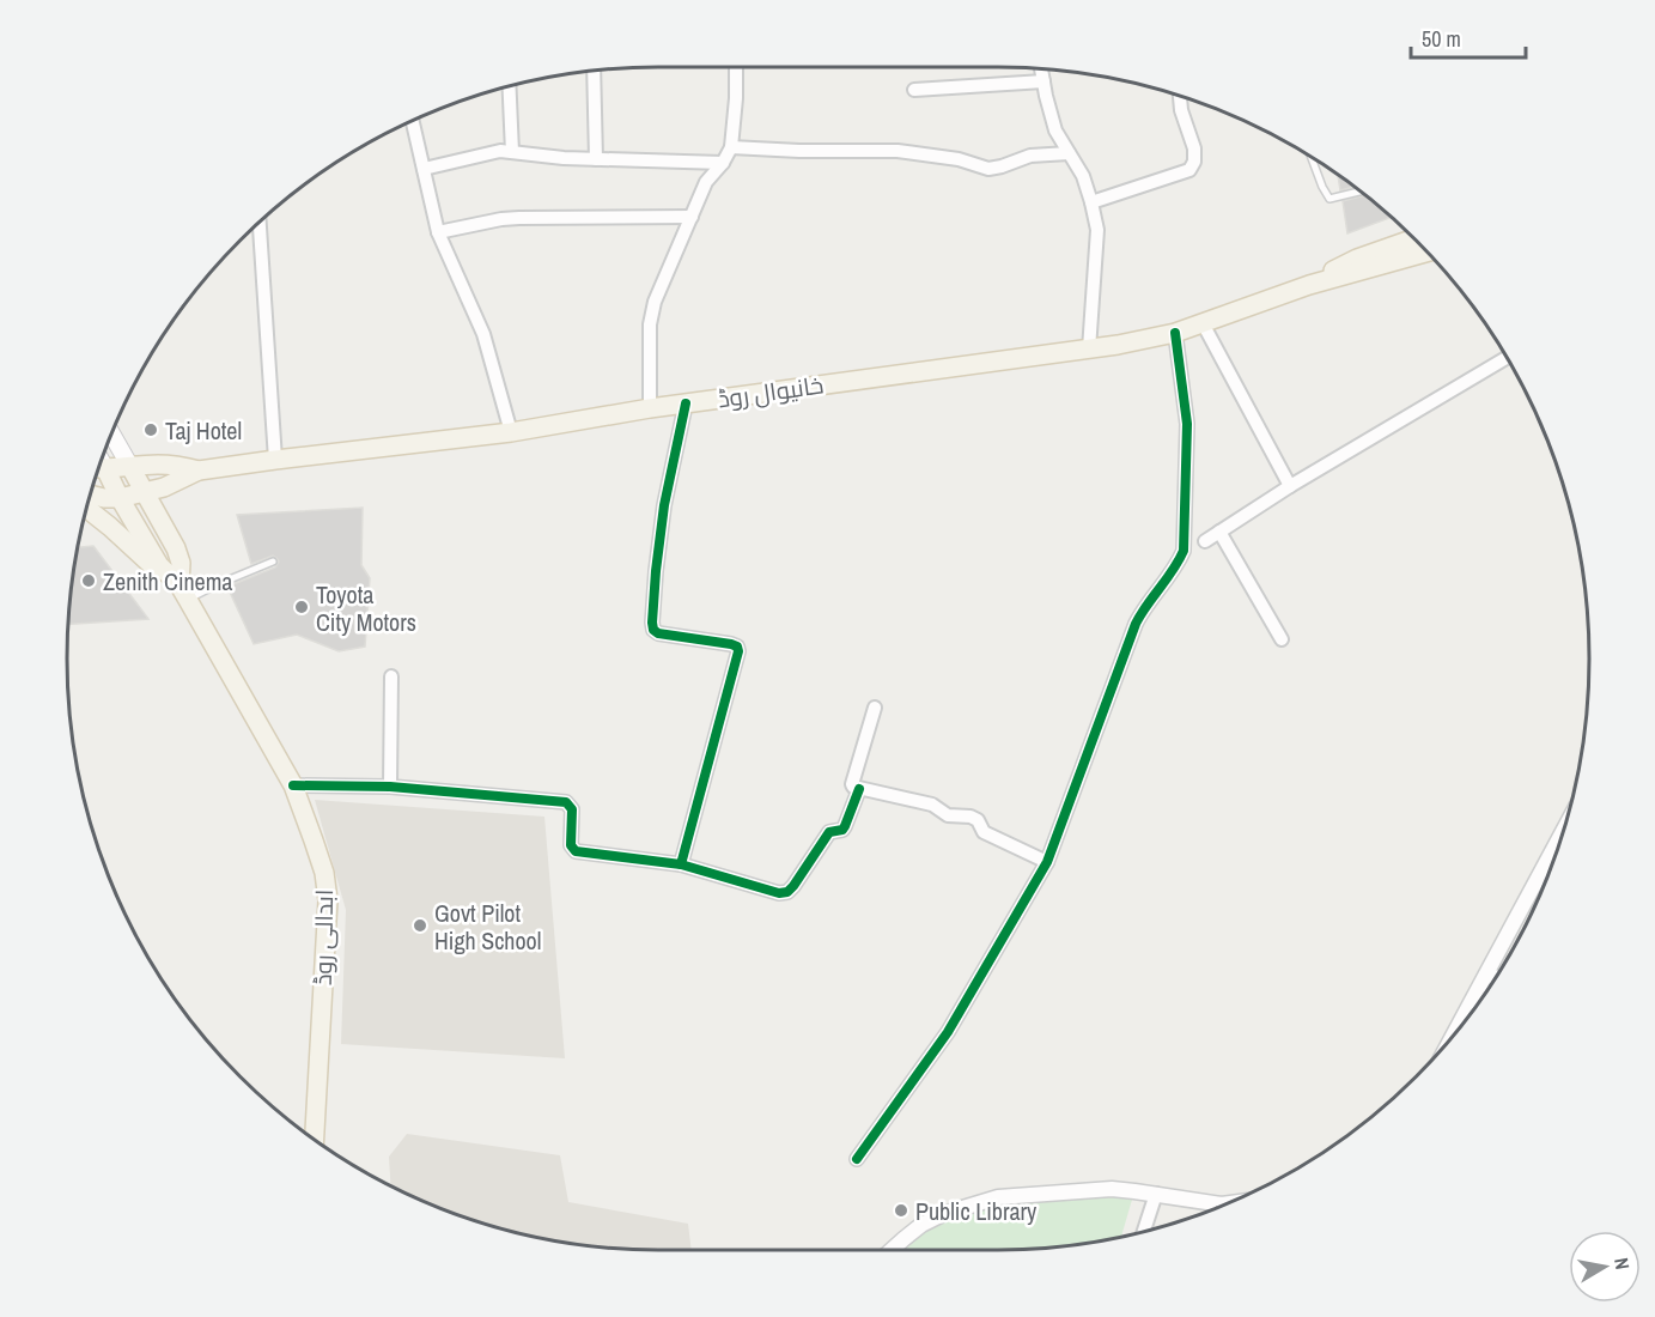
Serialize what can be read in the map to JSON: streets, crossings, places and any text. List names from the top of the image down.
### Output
{
  "streets": {
    "main road": ["خانیوال روڈ", "ابدالی روڈ"]
  },
  "places": [
    "Taj Hotel",
    "Zenith Cinema",
    "Toyota City Motors",
    "Govt Pilot High School",
    "Public Library"
  ],
  "scale_bar": "50 m",
  "north": "right"
}
